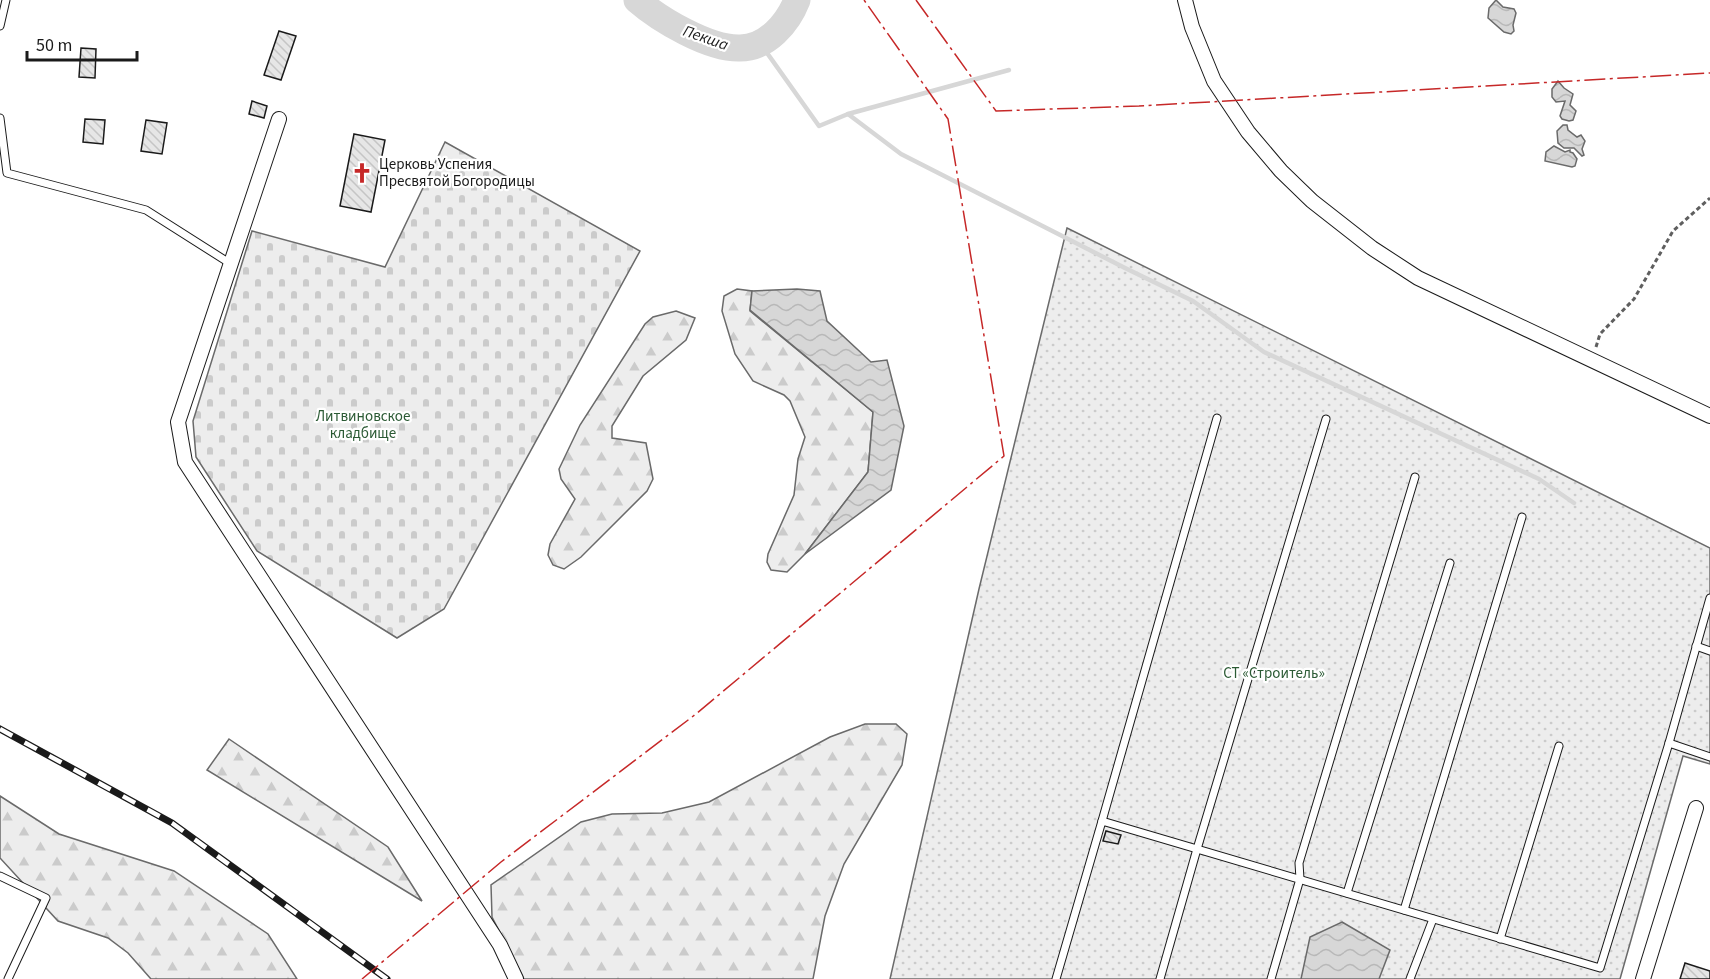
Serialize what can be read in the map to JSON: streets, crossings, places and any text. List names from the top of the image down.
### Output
{
  "water": ["Пекша"],
  "parks": ["Литвиновское кладбище", "СТ «Строитель»"],
  "places": {
    "church": ["Церковь Успения Пресвятой Богородицы"]
  },
  "scale_bar": "50 m"
}
